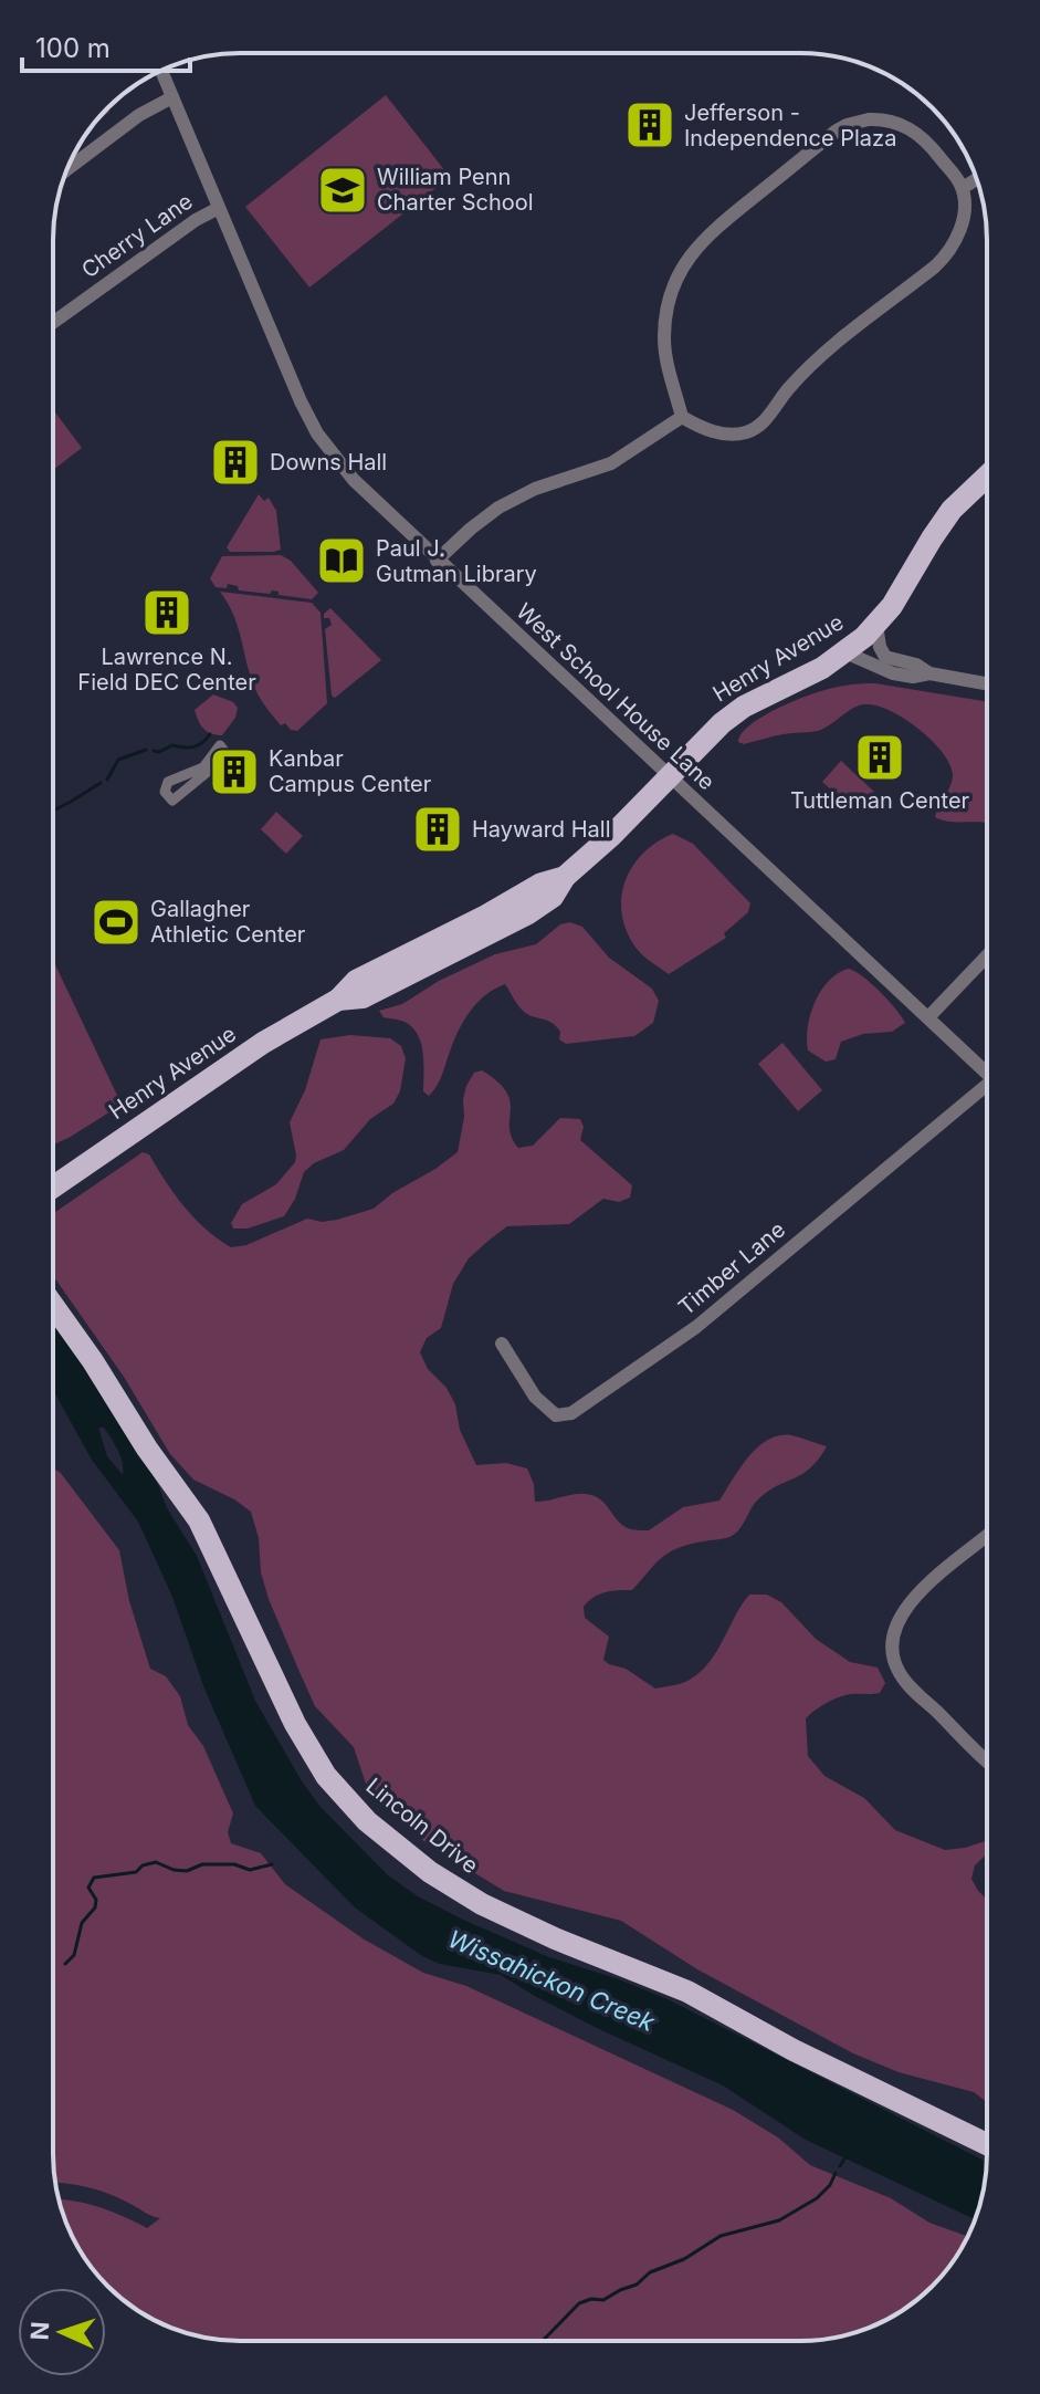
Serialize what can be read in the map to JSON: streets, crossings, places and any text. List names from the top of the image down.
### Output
{
  "streets": {
    "main road": ["Henry Avenue", "Lincoln Drive"],
    "street": ["Cherry Lane", "West School House Lane", "Timber Lane"]
  },
  "crossings": [
    ["Cherry Lane", "West School House Lane"],
    ["Henry Avenue", "West School House Lane"]
  ],
  "water": ["Wissahickon Creek"],
  "places": {
    "building": [
      "Jefferson - Independence Plaza",
      "Downs Hall",
      "Lawrence N. Field DEC Center",
      "Tuttleman Center",
      "Kanbar Campus Center",
      "Hayward Hall"
    ],
    "school or university": ["William Penn Charter School"],
    "library": ["Paul J. Gutman Library"],
    "sports": ["Gallagher Athletic Center"]
  },
  "scale_bar": "100 m",
  "north": "left"
}
